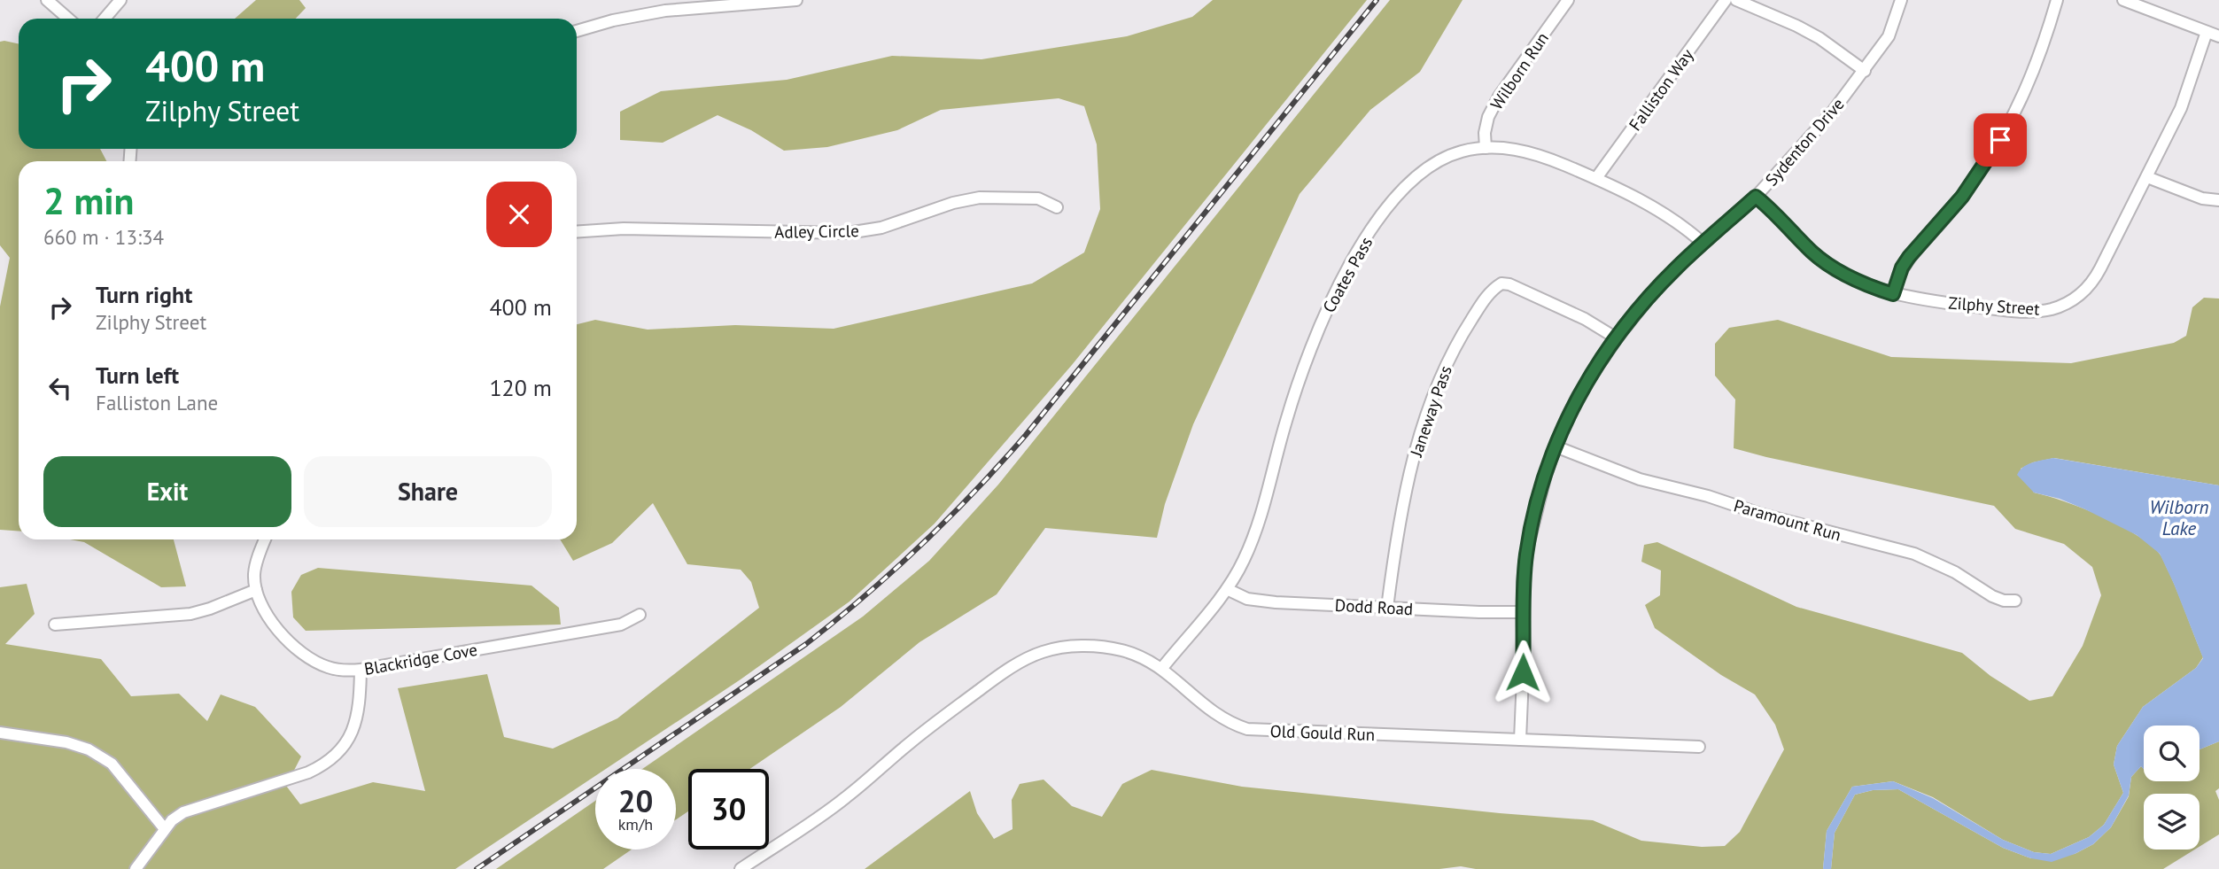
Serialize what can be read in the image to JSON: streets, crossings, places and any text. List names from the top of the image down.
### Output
{
  "streets": {
    "street": [
      "Wilborn Run",
      "Falliston Way",
      "Sydenton Drive",
      "Adley Circle",
      "Coates Pass",
      "Zilphy Street",
      "Janeway Pass",
      "Paramount Run",
      "Dodd Road",
      "Blackridge Cove",
      "Old Gould Run"
    ]
  },
  "crossings": [
    ["Wilborn Run", "Coates Pass"],
    ["Falliston Way", "Coates Pass"],
    ["Sydenton Drive", "Coates Pass"],
    ["Sydenton Drive", "Zilphy Street"],
    ["Sydenton Drive", "Janeway Pass"],
    ["Sydenton Drive", "Paramount Run"],
    ["Sydenton Drive", "Dodd Road"],
    ["Sydenton Drive", "Old Gould Run"],
    ["Coates Pass", "Dodd Road"],
    ["Coates Pass", "Old Gould Run"],
    ["Janeway Pass", "Dodd Road"]
  ],
  "water": ["Wilborn Lake"],
  "page": {
    "turn": ["400 m", "Zilphy Street"],
    "heading": ["2 min", "660 m · 13:34"],
    "list": [
      {
        "name": "Turn right",
        "note": "Zilphy Street",
        "value": "400 m"
      },
      {
        "name": "Turn left",
        "note": "Falliston Lane",
        "value": "120 m"
      }
    ],
    "buttons": ["Exit", "Share"],
    "speed": "20 km/h",
    "limit": "30"
  }
}
